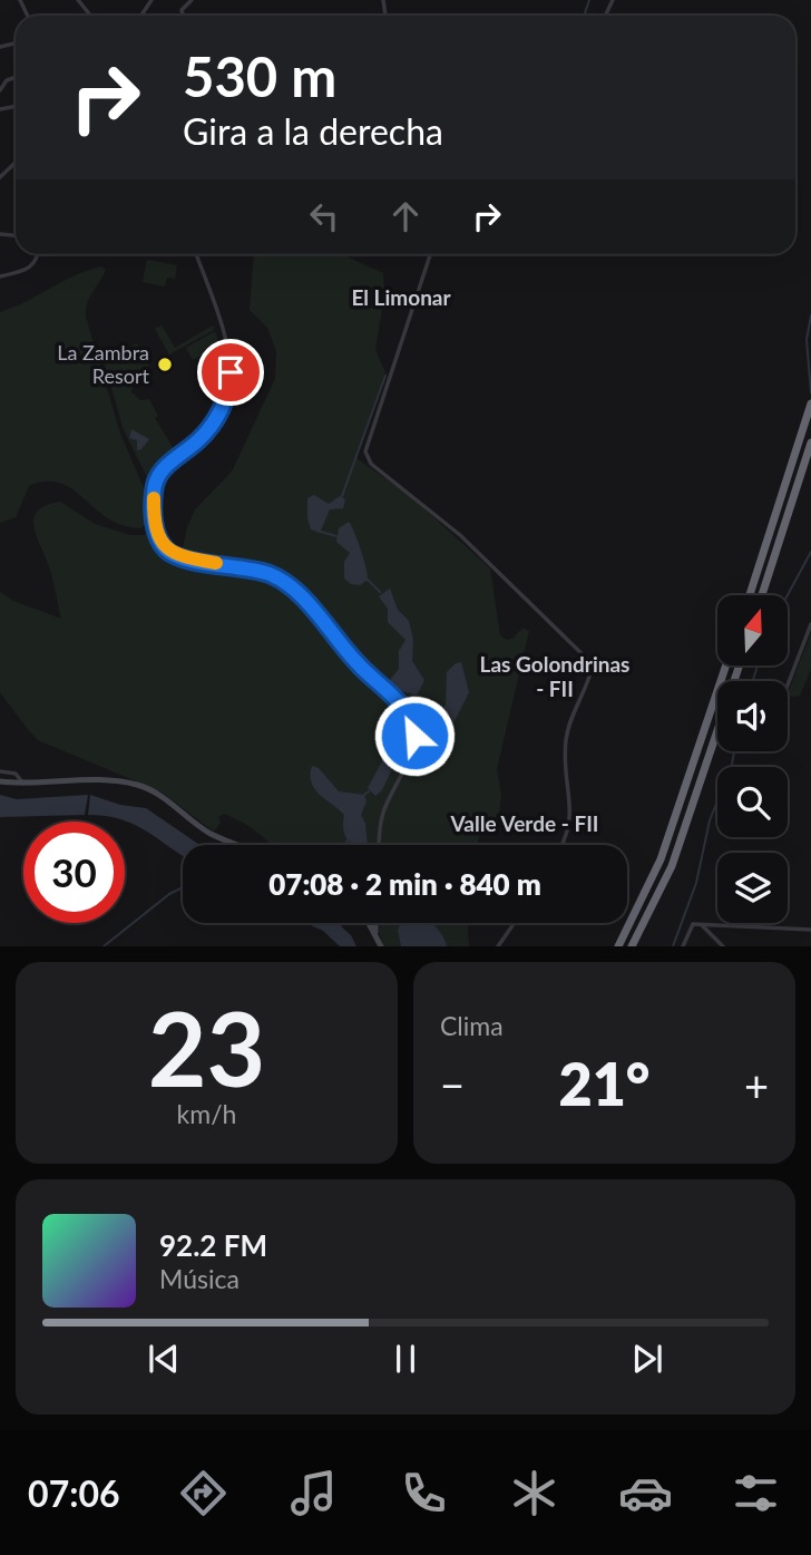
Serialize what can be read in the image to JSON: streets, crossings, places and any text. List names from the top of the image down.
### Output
{
  "districts": ["El Limonar", "Las Golondrinas - FII", "Valle Verde - FII"],
  "places": ["La Zambra Resort"],
  "north": "top",
  "page": {
    "turn": ["530 m", "Gira a la derecha"],
    "limit": "30",
    "trip": "07:08 · 2 min · 840 m",
    "tile": [
      ["23", "km/h"],
      "Clima"
    ],
    "heat": ["−", "21°", "+"],
    "song": ["92.2 FM", "Música"],
    "tabs": "07:06"
  }
}
